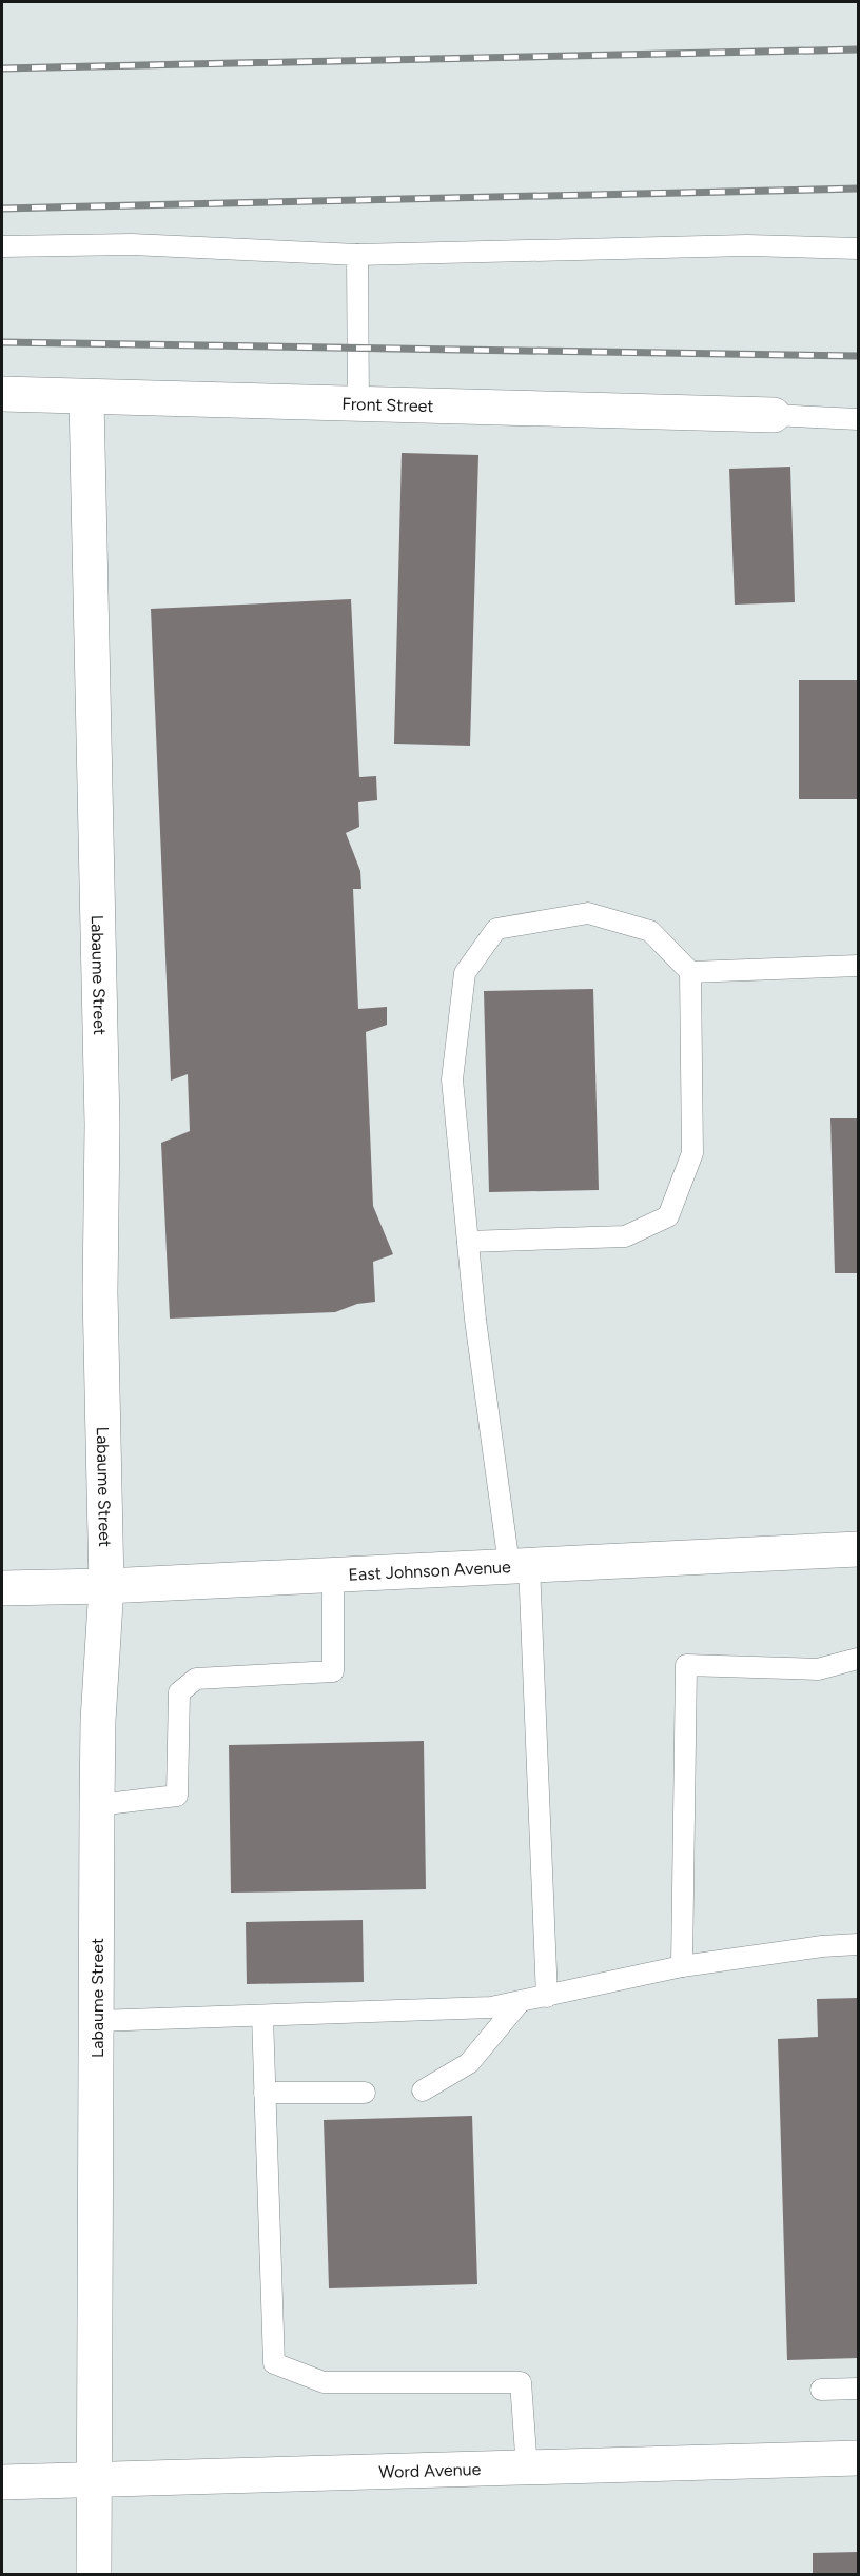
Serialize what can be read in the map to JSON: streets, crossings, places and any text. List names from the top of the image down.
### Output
{
  "streets": {
    "street": [
      "Front Street",
      "Labaume Street",
      "East Johnson Avenue",
      "Word Avenue"
    ]
  },
  "crossings": [
    ["Front Street", "Labaume Street"],
    ["Labaume Street", "East Johnson Avenue"],
    ["Labaume Street", "Word Avenue"]
  ]
}
